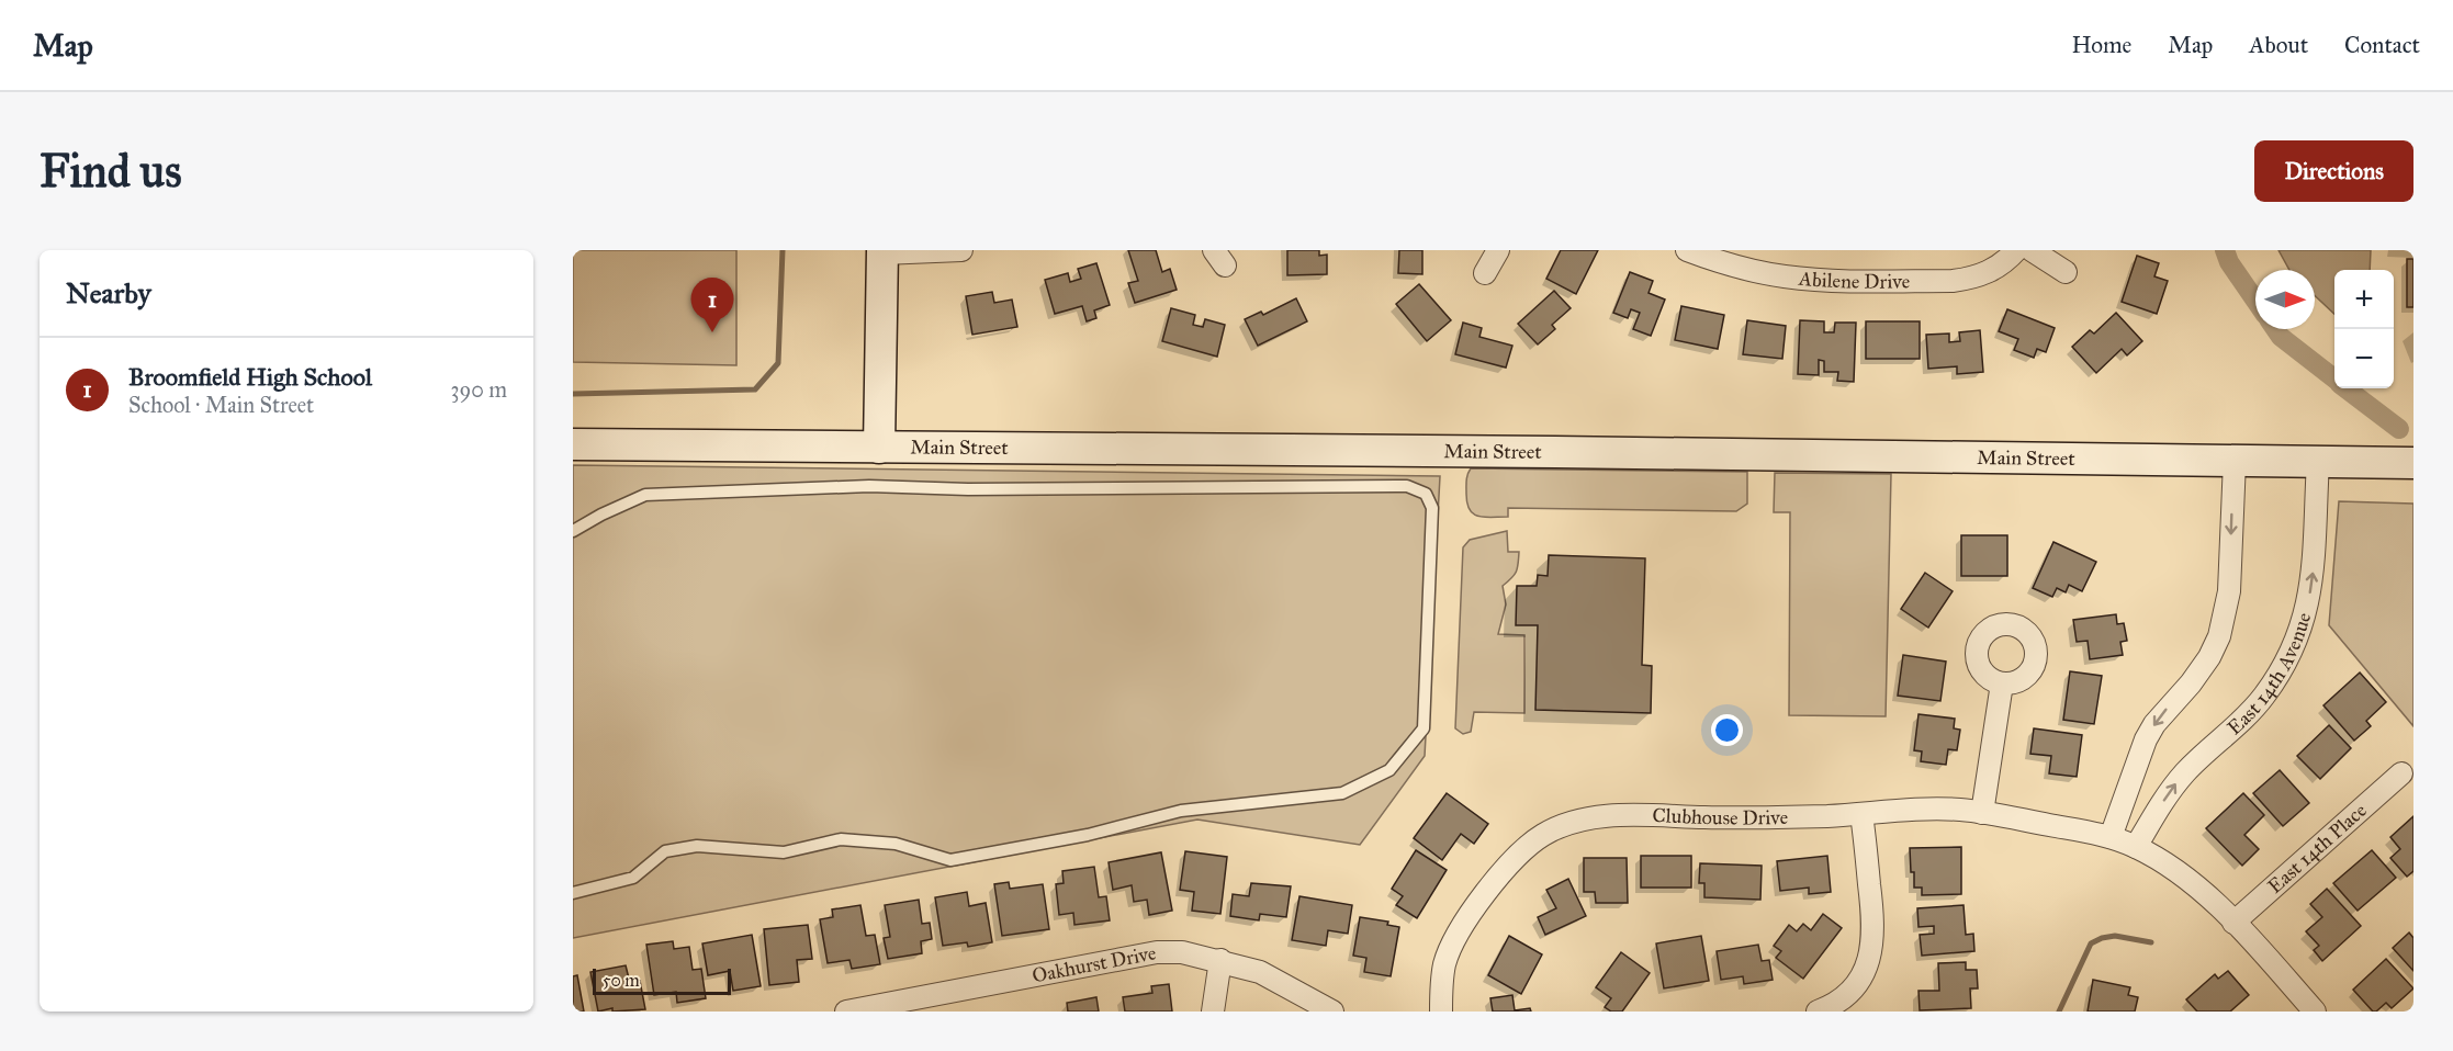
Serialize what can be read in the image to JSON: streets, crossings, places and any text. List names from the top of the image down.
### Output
{
  "streets": {
    "main road": ["Main Street"],
    "street": [
      "Abilene Drive",
      "East 14th Avenue",
      "Clubhouse Drive",
      "East 14th Place",
      "Oakhurst Drive"
    ]
  },
  "crossings": [
    ["Main Street", "East 14th Avenue"]
  ],
  "scale_bar": "50 m",
  "north": "right",
  "page": {
    "header": "Map",
    "nav": [
      "Home",
      "Map",
      "About",
      "Contact"
    ],
    "buttons": "Directions",
    "title": "Find us",
    "heading": "Nearby",
    "map_buttons": ["+", "−"],
    "pins": "1",
    "list": [
      {
        "mark": "1",
        "name": "Broomfield High School",
        "note": "School · Main Street",
        "value": "390 m"
      }
    ],
    "scale": "50 m"
  }
}
